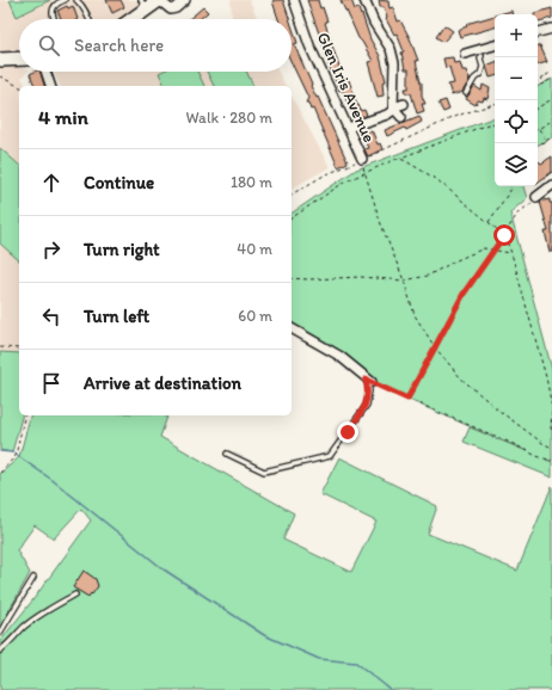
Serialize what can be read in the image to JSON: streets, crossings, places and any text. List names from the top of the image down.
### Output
{
  "streets": {
    "street": ["Glen Iris Avenue"]
  },
  "page": {
    "map_buttons": ["+", "−"],
    "search": "Search here",
    "heading": ["4 min", "Walk · 280 m"],
    "list": [
      ["Continue", "180 m"],
      ["Turn right", "40 m"],
      ["Turn left", "60 m"],
      "Arrive at destination"
    ]
  }
}
